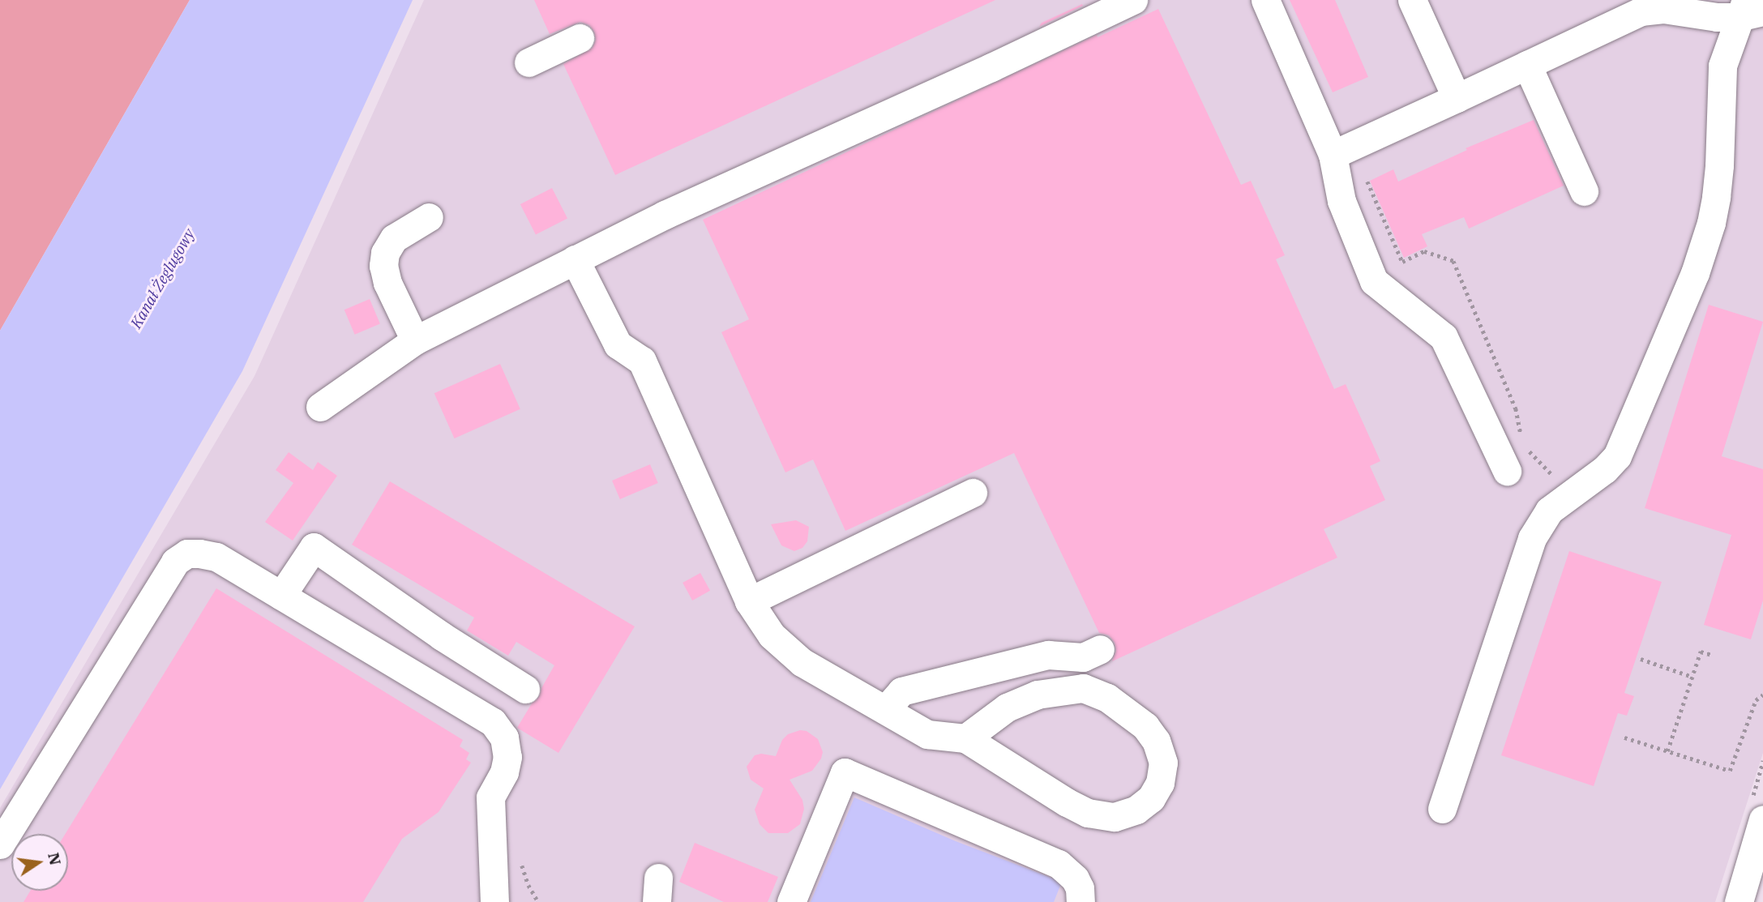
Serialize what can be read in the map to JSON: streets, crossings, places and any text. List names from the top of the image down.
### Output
{
  "water": ["Kanał Żeglugowy"],
  "north": "right"
}
